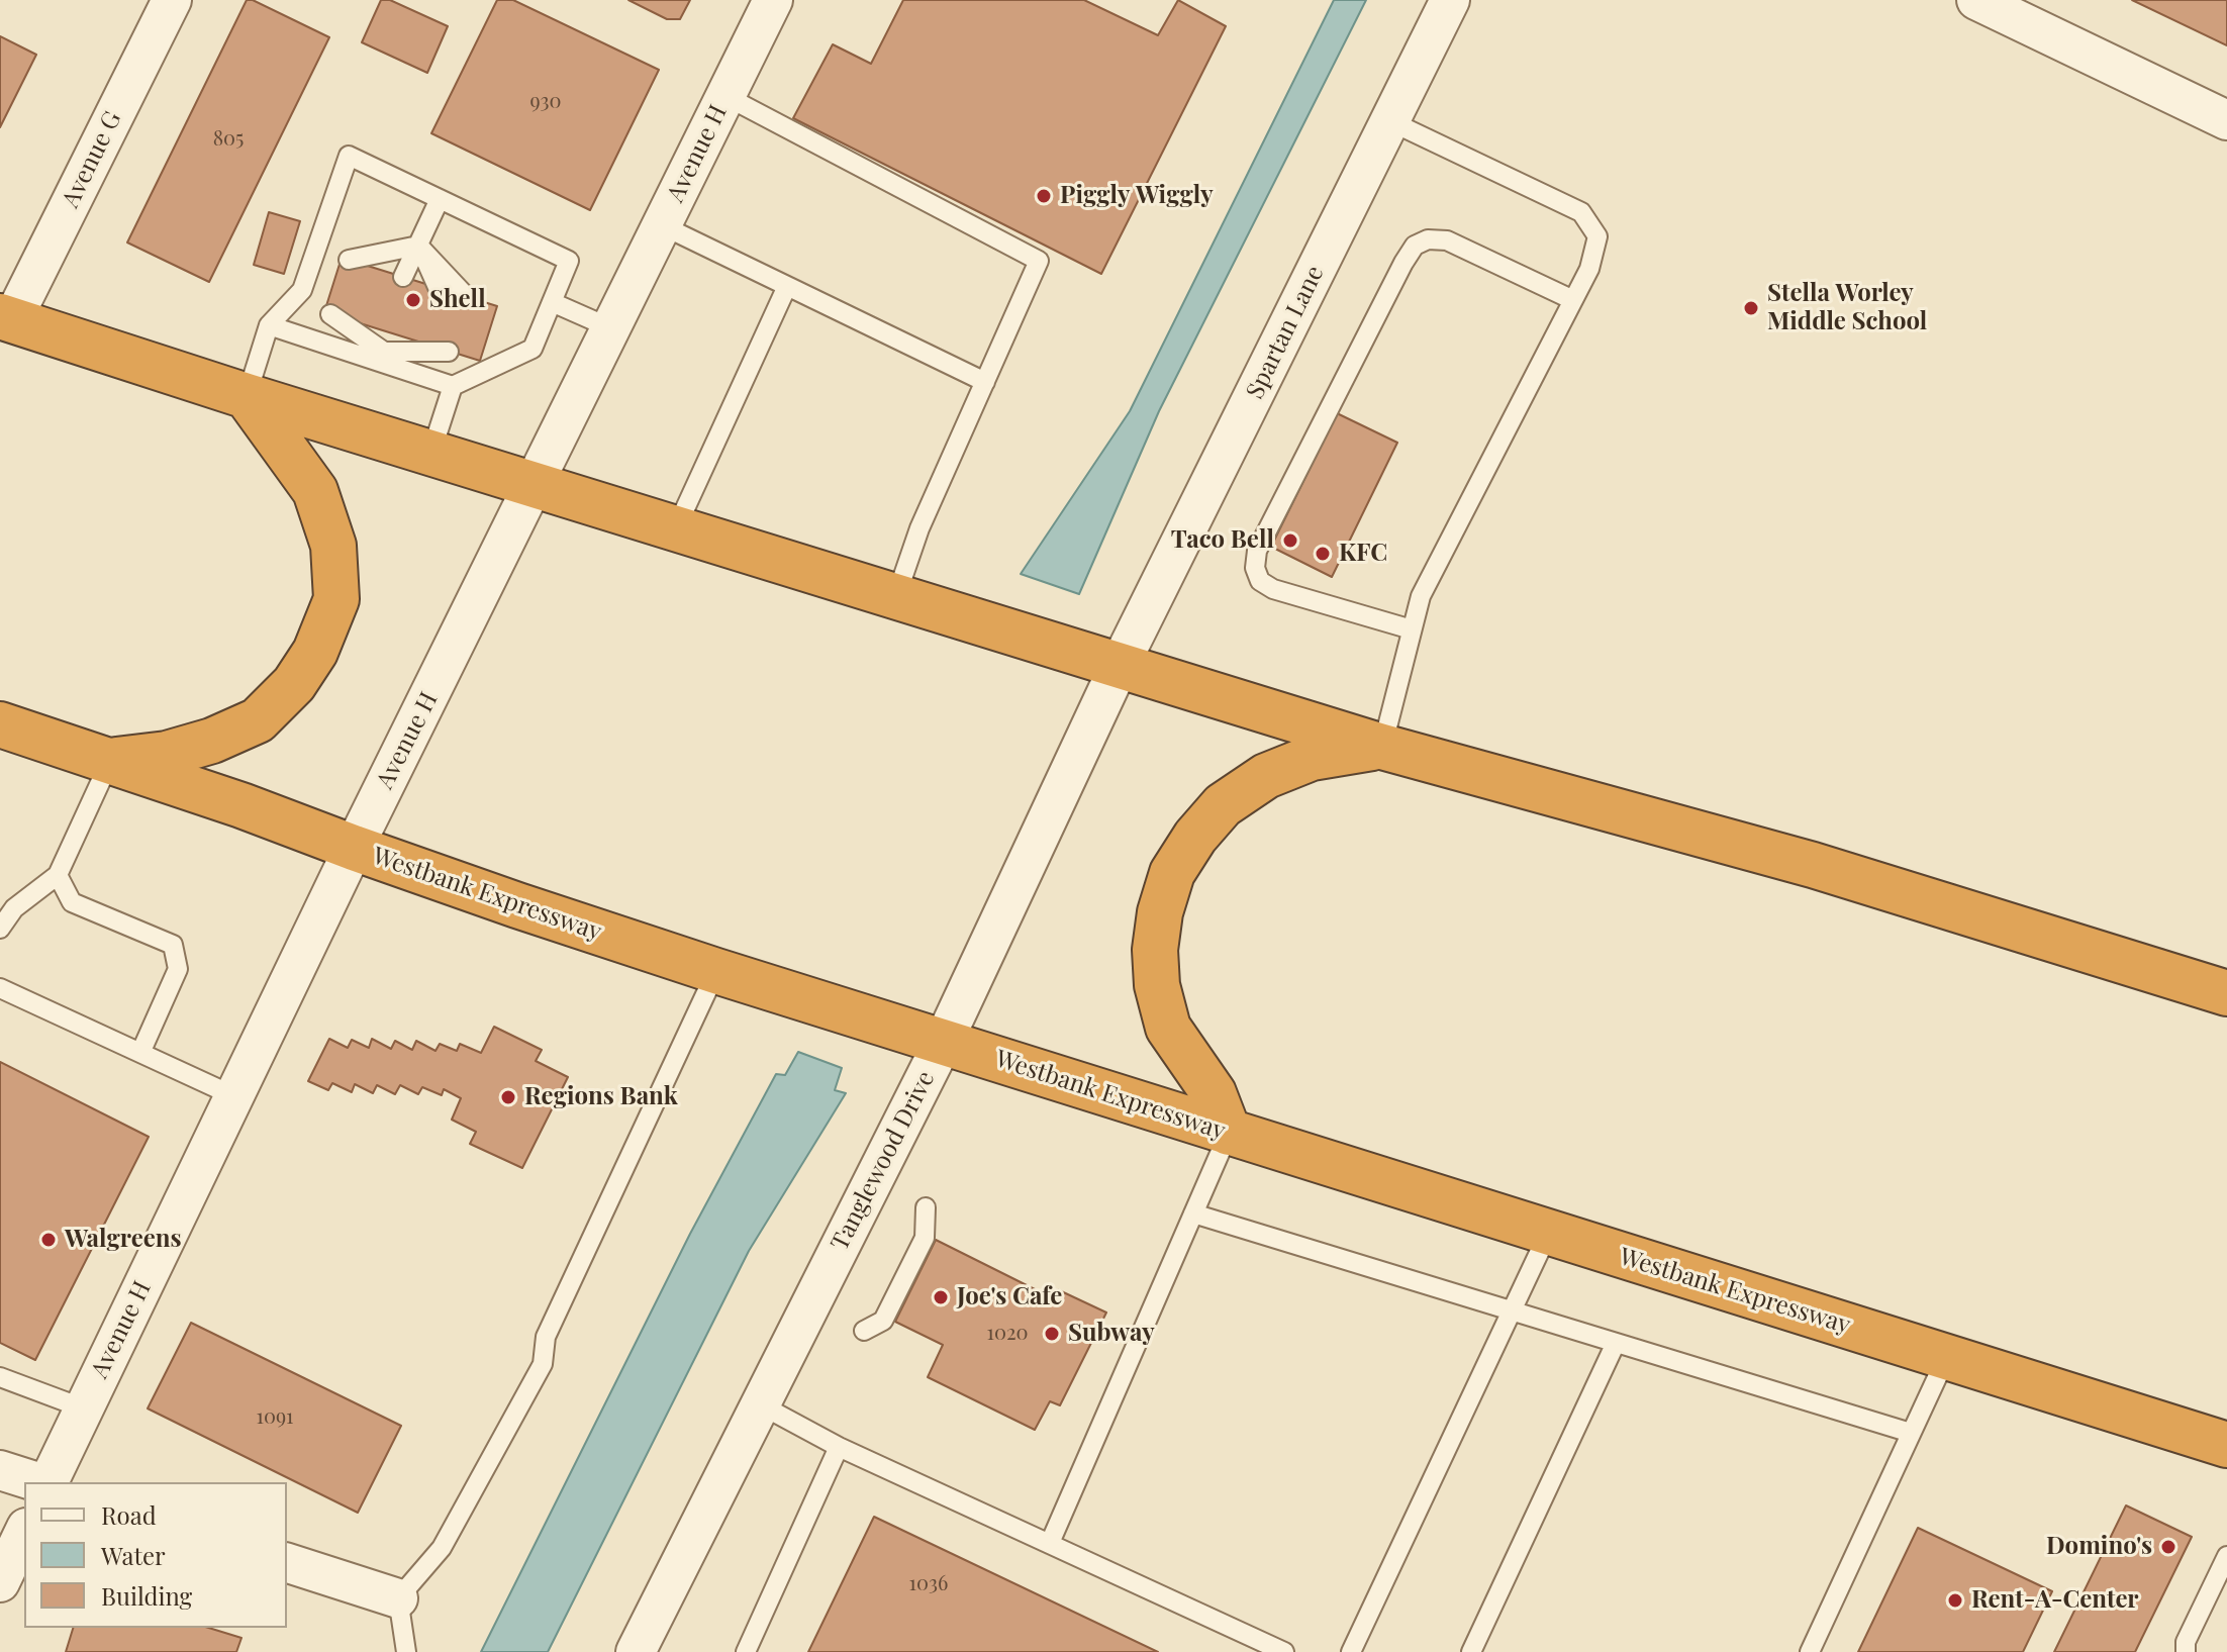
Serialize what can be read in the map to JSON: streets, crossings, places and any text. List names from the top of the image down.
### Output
{
  "streets": {
    "highway": ["Westbank Expressway"],
    "street": [
      "Avenue H",
      "Avenue G",
      "Spartan Lane",
      "Tanglewood Drive"
    ]
  },
  "crossings": [
    ["Avenue H", "Westbank Expressway"],
    ["Spartan Lane", "Tanglewood Drive"],
    ["Westbank Expressway", "Tanglewood Drive"]
  ],
  "places": [
    "Piggly Wiggly",
    "Shell",
    "Stella Worley Middle School",
    "Taco Bell",
    "KFC",
    "Regions Bank",
    "Walgreens",
    "Joe's Cafe",
    "Subway",
    "Domino's",
    "Rent-A-Center"
  ],
  "house_numbers": [
    "930",
    "805",
    "1020",
    "1091",
    "1036"
  ],
  "legend": ["Road", "Water", "Building"]
}
